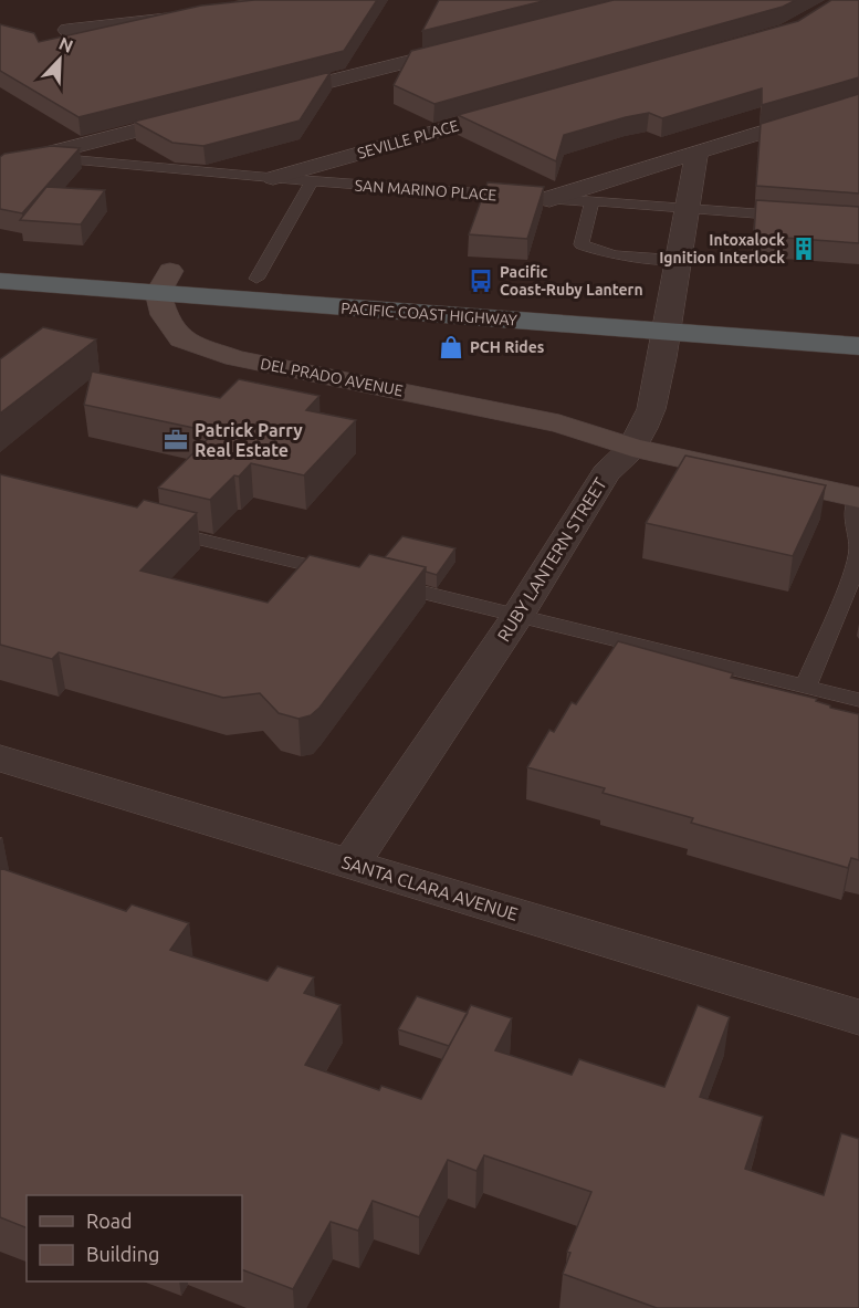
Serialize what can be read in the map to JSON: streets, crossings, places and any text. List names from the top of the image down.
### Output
{
  "streets": {
    "highway": ["PACIFIC COAST HIGHWAY"],
    "main road": ["DEL PRADO AVENUE"],
    "street": ["SEVILLE PLACE", "RUBY LANTERN STREET", "SANTA CLARA AVENUE"],
    "lane": ["SAN MARINO PLACE"]
  },
  "crossings": [
    ["SEVILLE PLACE", "SAN MARINO PLACE"],
    ["SAN MARINO PLACE", "RUBY LANTERN STREET"],
    ["PACIFIC COAST HIGHWAY", "DEL PRADO AVENUE"],
    ["PACIFIC COAST HIGHWAY", "RUBY LANTERN STREET"],
    ["DEL PRADO AVENUE", "RUBY LANTERN STREET"],
    ["RUBY LANTERN STREET", "SANTA CLARA AVENUE"]
  ],
  "places": {
    "building": ["Intoxalock Ignition Interlock"],
    "bus stop": ["Pacific Coast-Ruby Lantern"],
    "shop": ["PCH Rides"],
    "office": ["Patrick Parry Real Estate"]
  },
  "legend": ["Road", "Building"],
  "north": "top right"
}
